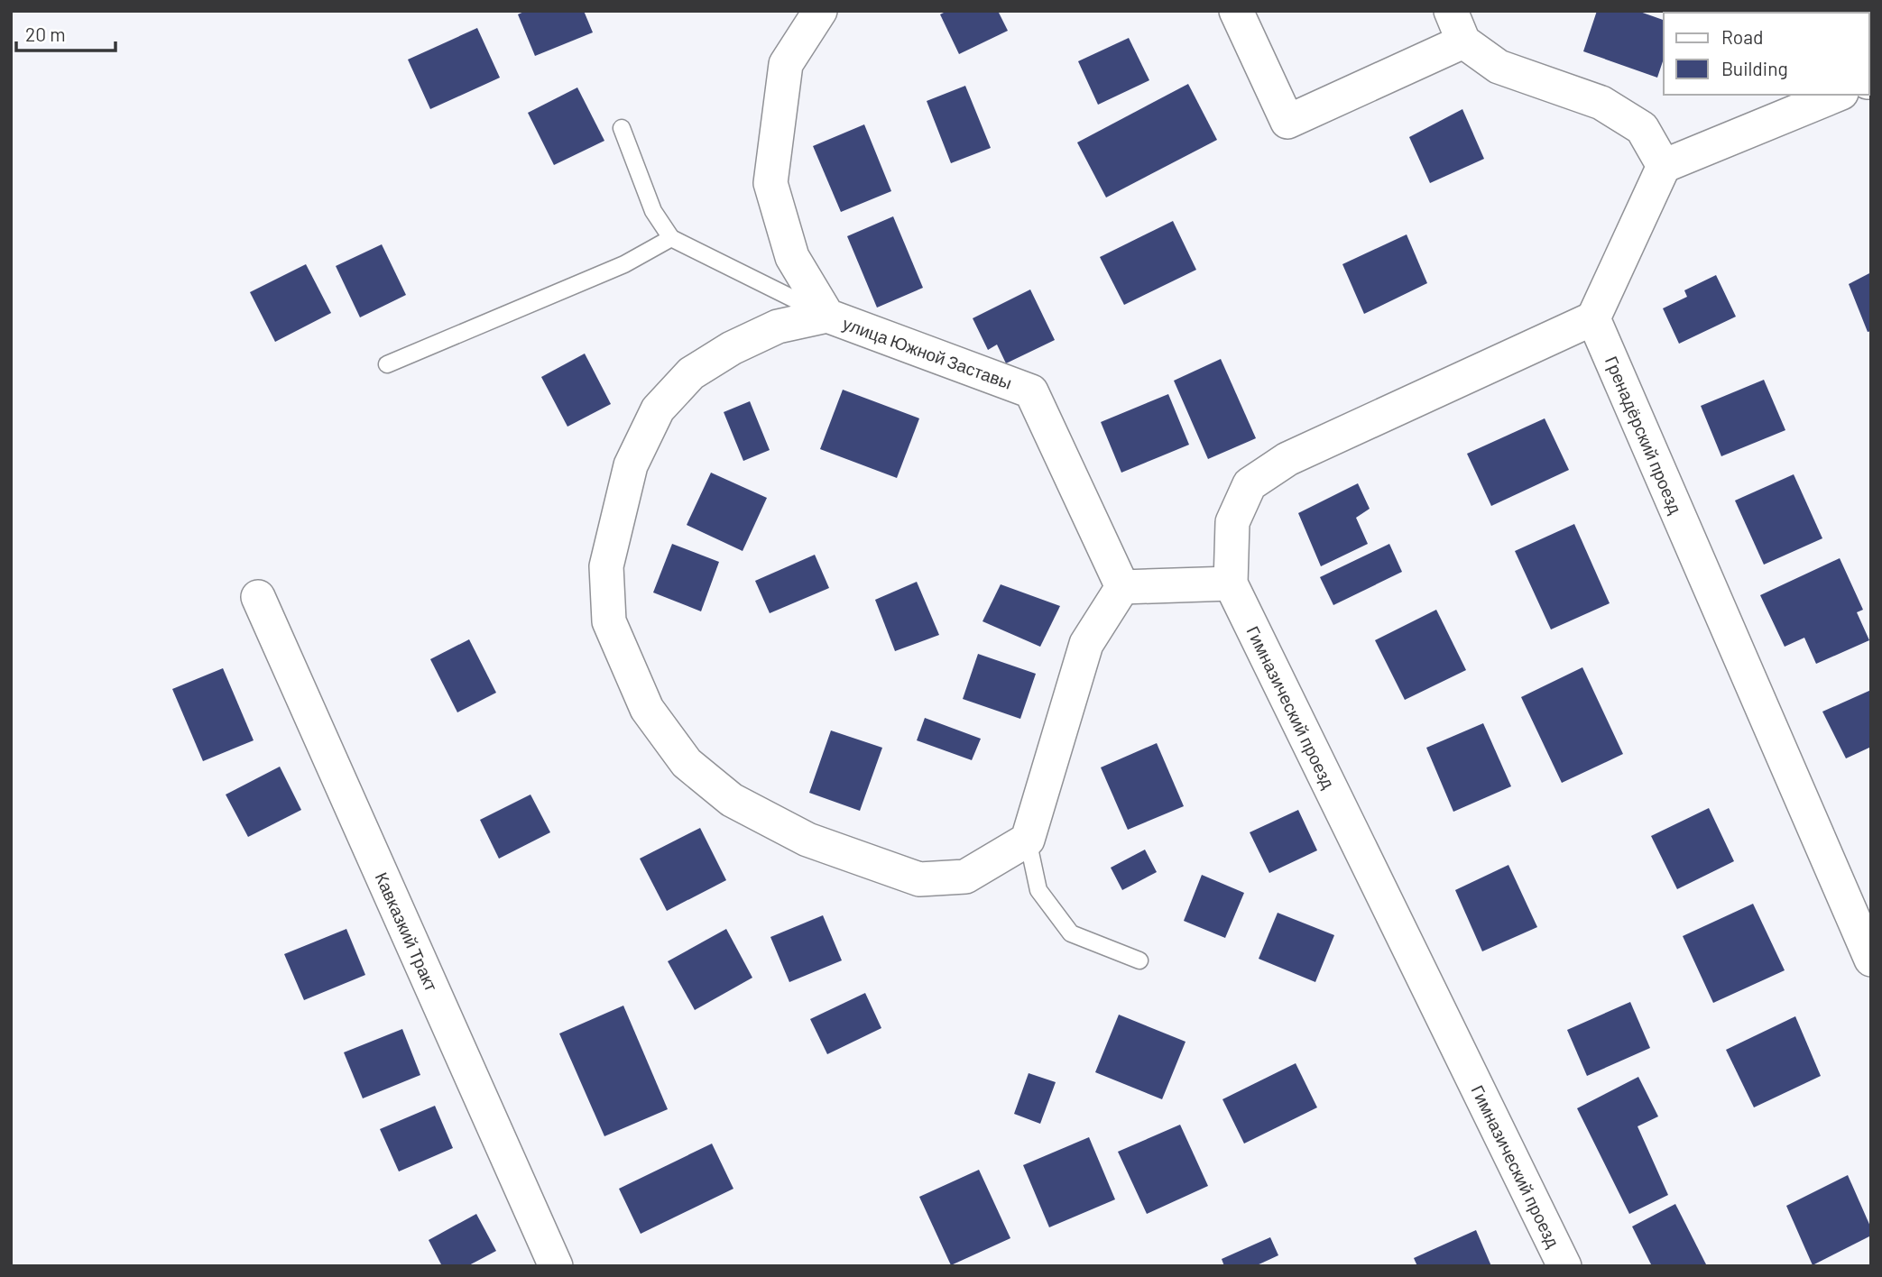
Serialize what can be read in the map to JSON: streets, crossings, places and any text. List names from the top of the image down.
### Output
{
  "streets": {
    "street": [
      "улица Южной Заставы",
      "Гренадёрский проезд",
      "Гимназический проезд",
      "Кавказкий Тракт"
    ]
  },
  "crossings": [
    ["Гренадёрский проезд", "Гимназический проезд"]
  ],
  "legend": ["Road", "Building"],
  "scale_bar": "20 m"
}
